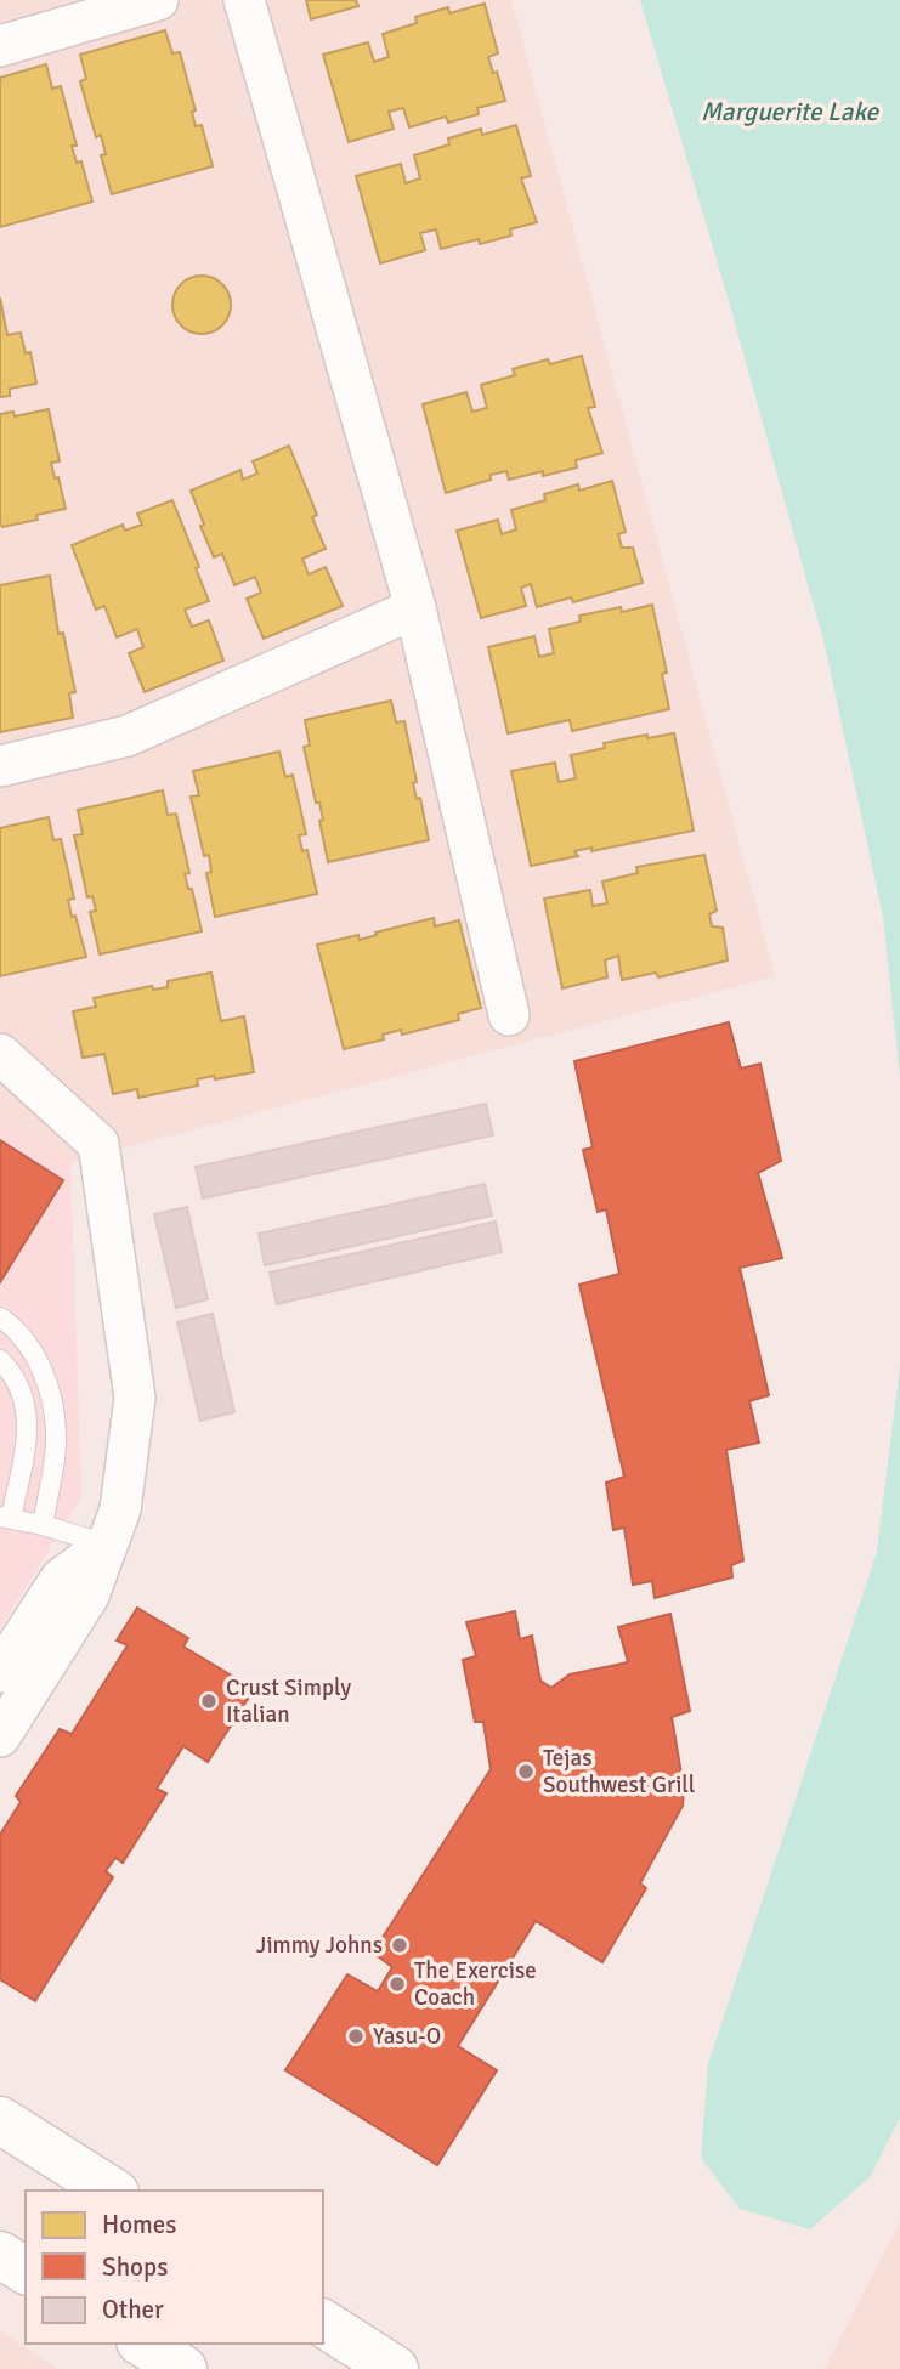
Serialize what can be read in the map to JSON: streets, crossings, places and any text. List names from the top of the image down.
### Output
{
  "water": ["Marguerite Lake"],
  "places": [
    "Crust Simply Italian",
    "Tejas Southwest Grill",
    "Jimmy Johns",
    "The Exercise Coach",
    "Yasu-O"
  ],
  "legend": ["Homes", "Shops", "Other"]
}
